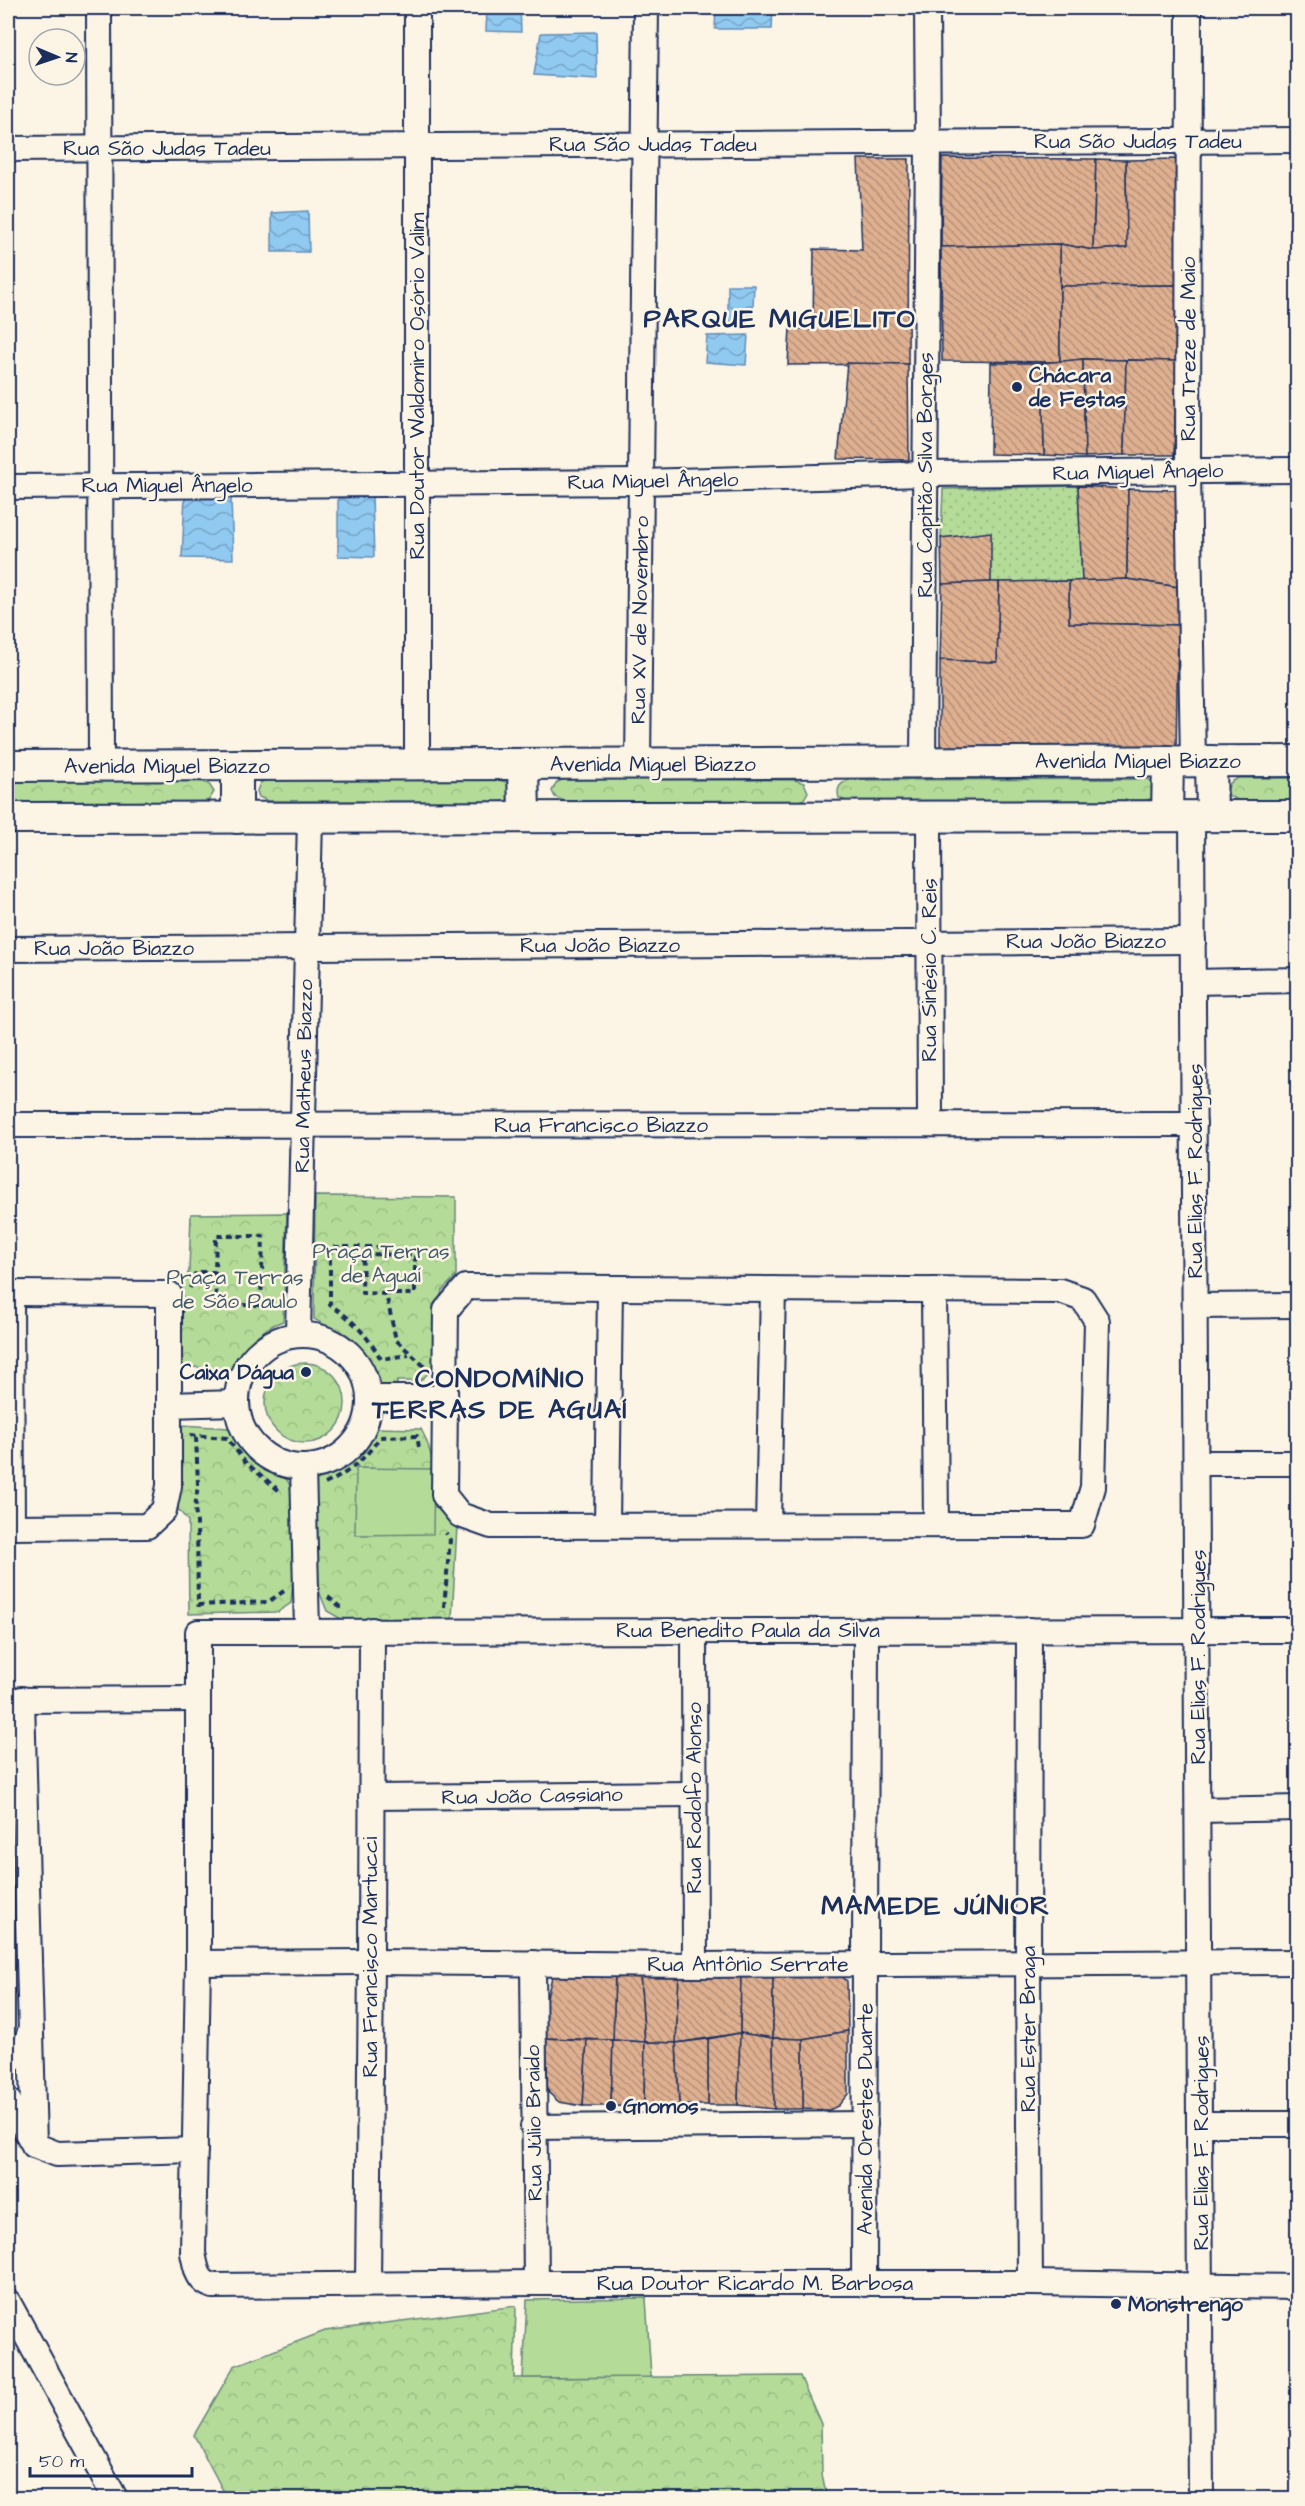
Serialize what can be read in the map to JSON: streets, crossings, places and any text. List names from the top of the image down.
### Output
{
  "streets": {
    "street": [
      "Rua São Judas Tadeu",
      "Rua Treze de Maio",
      "Rua Doutor Waldomiro Osório Valim",
      "Rua Miguel Ângelo",
      "Rua Capitão Silva Borges",
      "Rua XV de Novembro",
      "Avenida Miguel Biazzo",
      "Rua João Biazzo",
      "Rua Sinésio C. Reis",
      "Rua Matheus Biazzo",
      "Rua Francisco Biazzo",
      "Rua Elias F. Rodrigues",
      "Rua Benedito Paula da Silva",
      "Rua João Cassiano",
      "Rua Rodolfo Alonso",
      "Rua Francisco Martucci",
      "Rua Antônio Serrate",
      "Rua Ester Braga",
      "Avenida Orestes Duarte",
      "Rua Júlio Braido",
      "Rua Doutor Ricardo M. Barbosa"
    ]
  },
  "crossings": [
    ["Rua São Judas Tadeu", "Rua Treze de Maio"],
    ["Rua São Judas Tadeu", "Rua Doutor Waldomiro Osório Valim"],
    ["Rua São Judas Tadeu", "Rua Capitão Silva Borges"],
    ["Rua São Judas Tadeu", "Rua XV de Novembro"],
    ["Rua Treze de Maio", "Rua Miguel Ângelo"],
    ["Rua Treze de Maio", "Avenida Miguel Biazzo"],
    ["Rua Doutor Waldomiro Osório Valim", "Rua Miguel Ângelo"],
    ["Rua Doutor Waldomiro Osório Valim", "Avenida Miguel Biazzo"],
    ["Rua Miguel Ângelo", "Rua Capitão Silva Borges"],
    ["Rua Miguel Ângelo", "Rua XV de Novembro"],
    ["Rua Capitão Silva Borges", "Avenida Miguel Biazzo"],
    ["Rua XV de Novembro", "Avenida Miguel Biazzo"],
    ["Rua João Biazzo", "Rua Sinésio C. Reis"],
    ["Rua João Biazzo", "Rua Matheus Biazzo"],
    ["Rua João Biazzo", "Rua Elias F. Rodrigues"],
    ["Rua Sinésio C. Reis", "Rua Francisco Biazzo"],
    ["Rua Matheus Biazzo", "Rua Francisco Biazzo"],
    ["Rua Francisco Biazzo", "Rua Elias F. Rodrigues"],
    ["Rua Elias F. Rodrigues", "Rua Benedito Paula da Silva"],
    ["Rua Elias F. Rodrigues", "Rua Antônio Serrate"],
    ["Rua Elias F. Rodrigues", "Rua Doutor Ricardo M. Barbosa"],
    ["Rua Benedito Paula da Silva", "Rua Rodolfo Alonso"],
    ["Rua Benedito Paula da Silva", "Rua Francisco Martucci"],
    ["Rua Benedito Paula da Silva", "Rua Ester Braga"],
    ["Rua Benedito Paula da Silva", "Avenida Orestes Duarte"],
    ["Rua João Cassiano", "Rua Rodolfo Alonso"],
    ["Rua João Cassiano", "Rua Francisco Martucci"],
    ["Rua Rodolfo Alonso", "Rua Antônio Serrate"],
    ["Rua Francisco Martucci", "Rua Antônio Serrate"],
    ["Rua Francisco Martucci", "Rua Doutor Ricardo M. Barbosa"],
    ["Rua Antônio Serrate", "Rua Ester Braga"],
    ["Rua Antônio Serrate", "Avenida Orestes Duarte"],
    ["Rua Antônio Serrate", "Rua Júlio Braido"],
    ["Rua Ester Braga", "Rua Doutor Ricardo M. Barbosa"],
    ["Avenida Orestes Duarte", "Rua Doutor Ricardo M. Barbosa"],
    ["Rua Júlio Braido", "Rua Doutor Ricardo M. Barbosa"]
  ],
  "districts": ["PARQUE MIGUELITO", "CONDOMÍNIO TERRAS DE AGUAÍ", "MAMEDE JÚNIOR"],
  "parks": ["Praça Terras de Aguaí", "Praça Terras de São Paulo"],
  "places": [
    "Chácara de Festas",
    "Caixa Dágua",
    "Gnomos",
    "Monstrengo"
  ],
  "scale_bar": "50 m",
  "north": "right"
}
